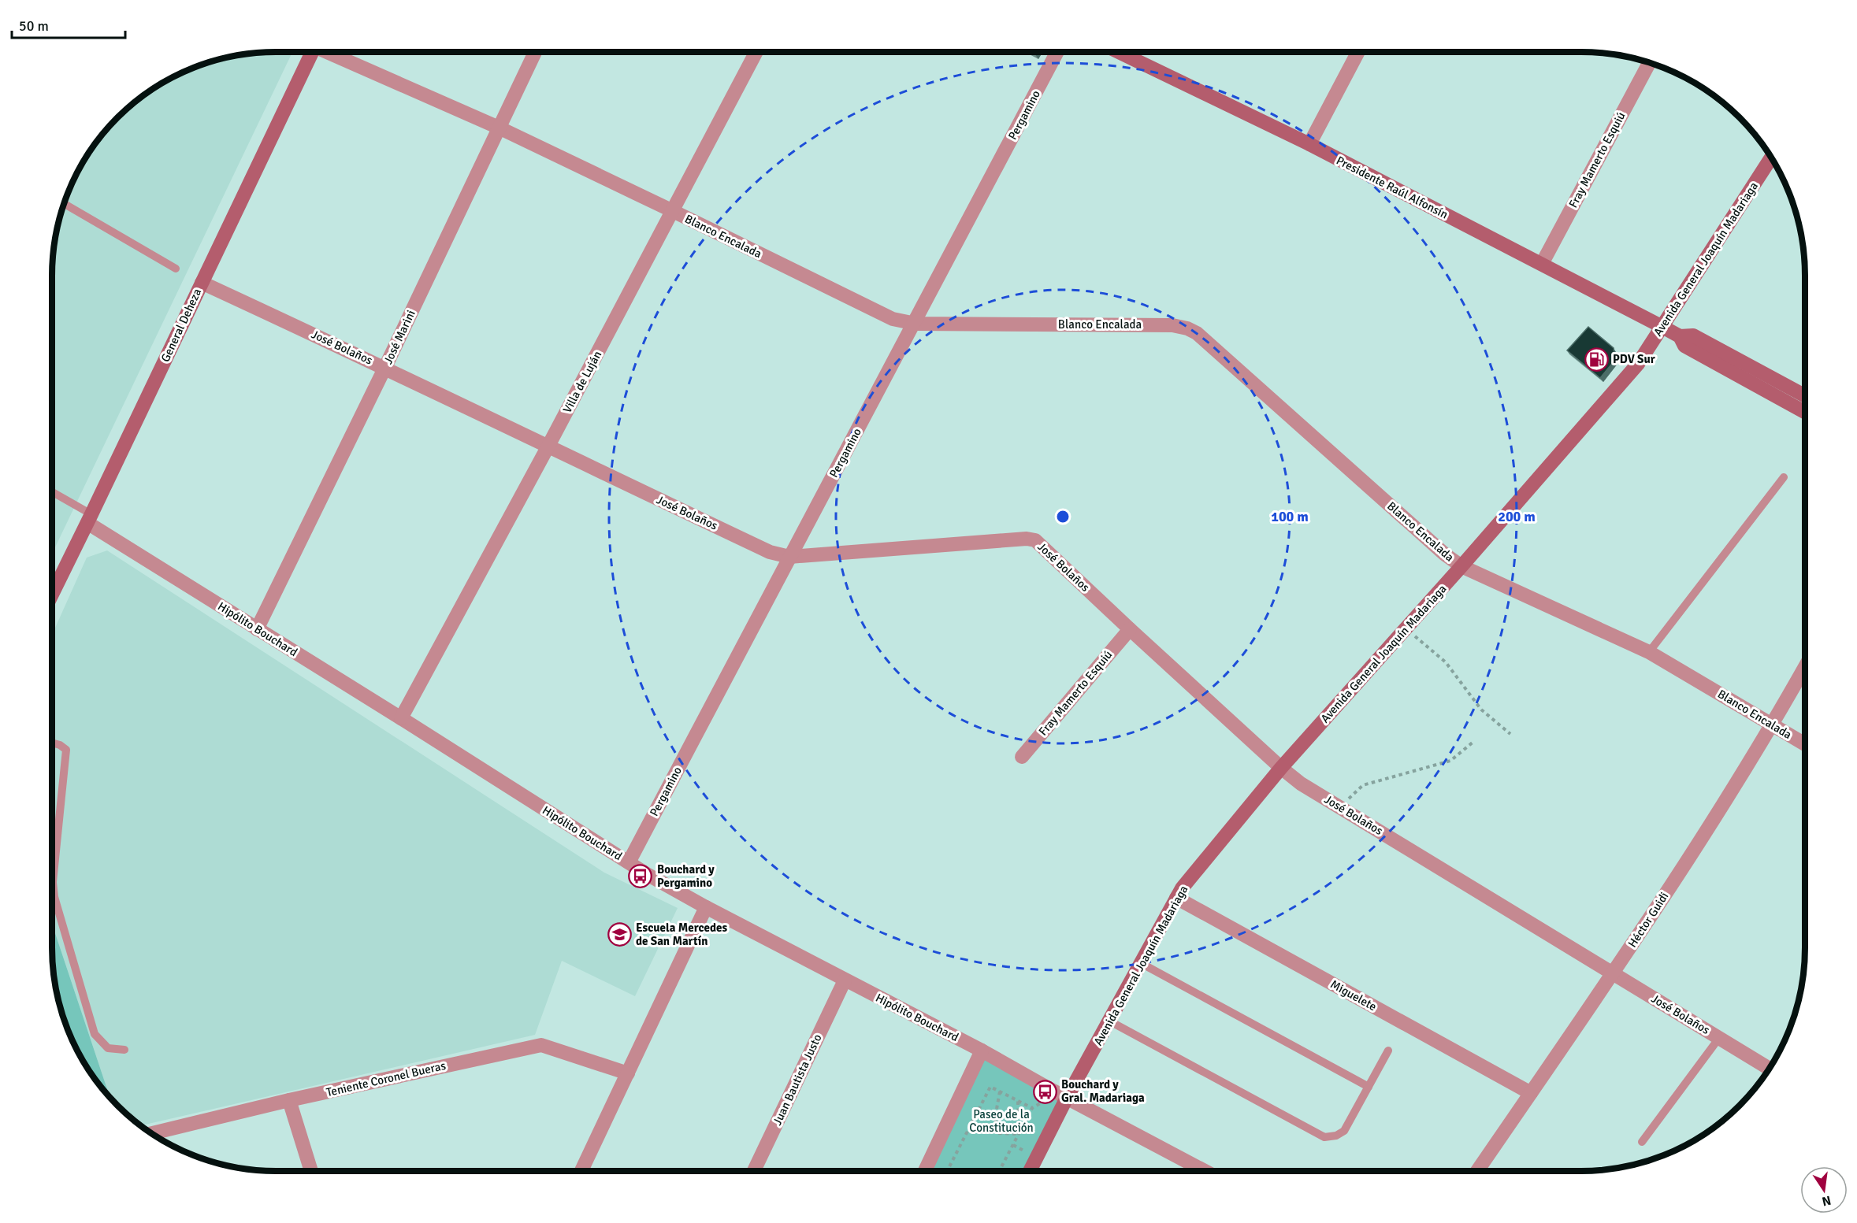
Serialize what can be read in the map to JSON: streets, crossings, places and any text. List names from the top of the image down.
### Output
{
  "streets": {
    "main road": ["Presidente Raúl Alfonsín", "Avenida General Joaquín Madariaga", "General Deheza"],
    "street": [
      "Pergamino",
      "Fray Mamerto Esquiú",
      "Blanco Encalada",
      "José Marini",
      "José Bolaños",
      "Villa de Luján",
      "Hipólito Bouchard",
      "Héctor Guidi",
      "Miguelete",
      "Teniente Coronel Bueras",
      "Juan Bautista Justo"
    ]
  },
  "crossings": [
    ["Pergamino", "Blanco Encalada"],
    ["Pergamino", "José Bolaños"],
    ["Pergamino", "Hipólito Bouchard"],
    ["Fray Mamerto Esquiú", "Presidente Raúl Alfonsín"],
    ["Fray Mamerto Esquiú", "José Bolaños"],
    ["Presidente Raúl Alfonsín", "Avenida General Joaquín Madariaga"],
    ["Blanco Encalada", "Avenida General Joaquín Madariaga"],
    ["Blanco Encalada", "José Marini"],
    ["Blanco Encalada", "Villa de Luján"],
    ["Blanco Encalada", "Héctor Guidi"],
    ["Avenida General Joaquín Madariaga", "José Bolaños"],
    ["Avenida General Joaquín Madariaga", "Hipólito Bouchard"],
    ["Avenida General Joaquín Madariaga", "Miguelete"],
    ["General Deheza", "José Bolaños"],
    ["General Deheza", "Hipólito Bouchard"],
    ["José Marini", "José Bolaños"],
    ["José Marini", "Hipólito Bouchard"],
    ["José Bolaños", "Villa de Luján"],
    ["José Bolaños", "Héctor Guidi"],
    ["Villa de Luján", "Hipólito Bouchard"],
    ["Hipólito Bouchard", "Juan Bautista Justo"],
    ["Héctor Guidi", "Miguelete"]
  ],
  "parks": ["Paseo de la Constitución"],
  "places": {
    "fuel station": ["PDV Sur"],
    "bus stop": ["Bouchard y Pergamino", "Bouchard y Gral. Madariaga"],
    "school or university": ["Escuela Mercedes de San Martín"]
  },
  "scale_bar": "50 m",
  "north": "bottom",
  "rings": ["100 m", "200 m"]
}
